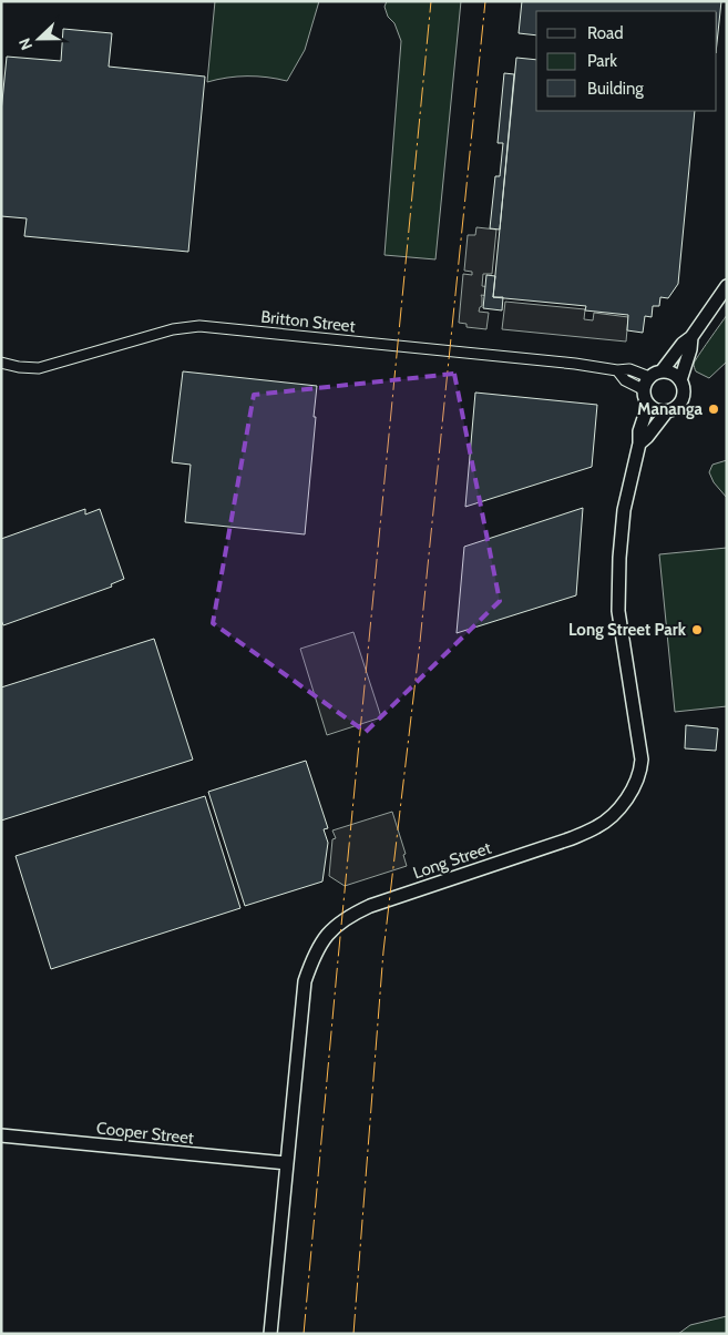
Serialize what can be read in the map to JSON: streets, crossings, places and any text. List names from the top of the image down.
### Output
{
  "streets": {
    "street": ["Britton Street", "Long Street", "Cooper Street"]
  },
  "crossings": [
    ["Britton Street", "Long Street"],
    ["Long Street", "Cooper Street"]
  ],
  "places": ["Mananga", "Long Street Park"],
  "legend": ["Road", "Park", "Building"],
  "north": "left"
}
